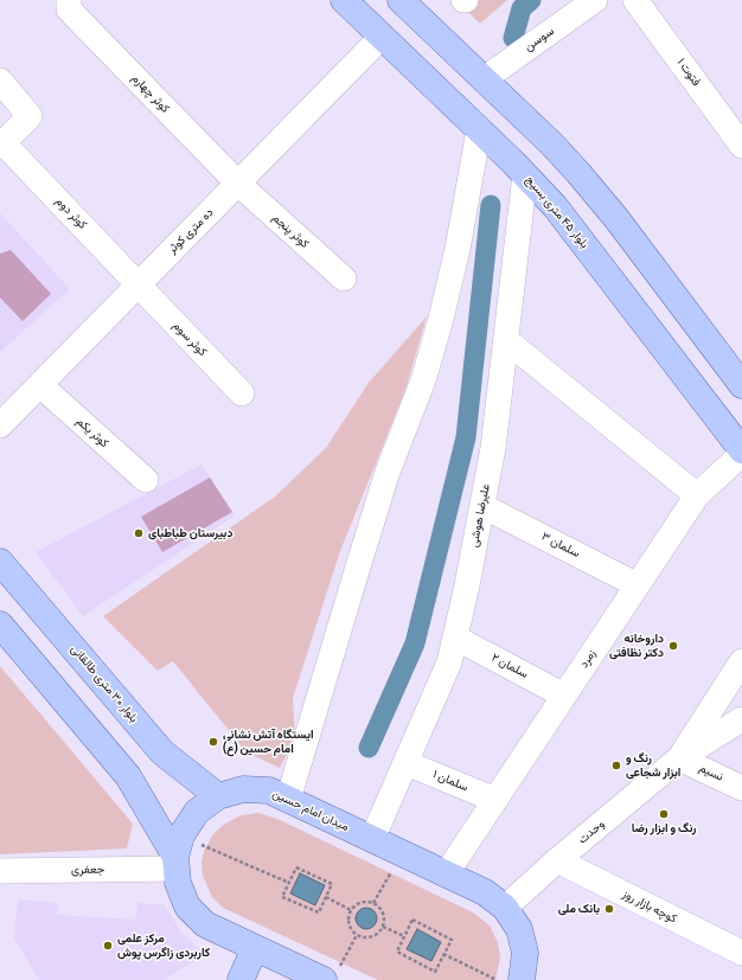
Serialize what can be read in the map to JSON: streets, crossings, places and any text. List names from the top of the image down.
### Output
{
  "streets": {
    "main road": ["بلوار ۴۵ متری بسیج", "بلوار ۳۰ متری طالقانی", "میدان امام حسین"],
    "street": [
      "سوسن",
      "فتوت ۱",
      "کوثر چهارم",
      "کوثر دوم",
      "ده متری کوثر",
      "کوثر پنجم",
      "کوثر سوم",
      "کوثر یکم",
      "علیرضا هوشی",
      "سلمان ۳",
      "زمرد",
      "سلمان ۲",
      "نسیم",
      "سلمان ۱",
      "وحدت",
      "جعفری",
      "کوچه بازار روز"
    ]
  },
  "crossings": [
    ["کوثر چهارم", "ده متری کوثر"],
    ["کوثر چهارم", "کوثر پنجم"],
    ["بلوار ۴۵ متری بسیج", "ده متری کوثر"],
    ["بلوار ۴۵ متری بسیج", "علیرضا هوشی"],
    ["بلوار ۴۵ متری بسیج", "زمرد"],
    ["کوثر دوم", "ده متری کوثر"],
    ["کوثر دوم", "کوثر سوم"],
    ["ده متری کوثر", "کوثر پنجم"],
    ["ده متری کوثر", "کوثر سوم"],
    ["ده متری کوثر", "کوثر یکم"],
    ["علیرضا هوشی", "سلمان ۳"],
    ["علیرضا هوشی", "سلمان ۲"],
    ["علیرضا هوشی", "سلمان ۱"],
    ["علیرضا هوشی", "میدان امام حسین"],
    ["سلمان ۳", "زمرد"],
    ["زمرد", "سلمان ۲"],
    ["زمرد", "سلمان ۱"],
    ["زمرد", "میدان امام حسین"],
    ["بلوار ۳۰ متری طالقانی", "میدان امام حسین"],
    ["نسیم", "وحدت"],
    ["میدان امام حسین", "وحدت"],
    ["میدان امام حسین", "جعفری"],
    ["وحدت", "کوچه بازار روز"]
  ],
  "places": [
    "دبیرستان طباطبای",
    "داروخانه دکتر نظافتی",
    "ایستگاه آتش نشانی امام حسین (ع)",
    "رنگ و ابزار شجاعی",
    "رنگ و ابزار رضا",
    "بانک ملی",
    "مرکز علمی کاربردی زاگرس پوش"
  ]
}
